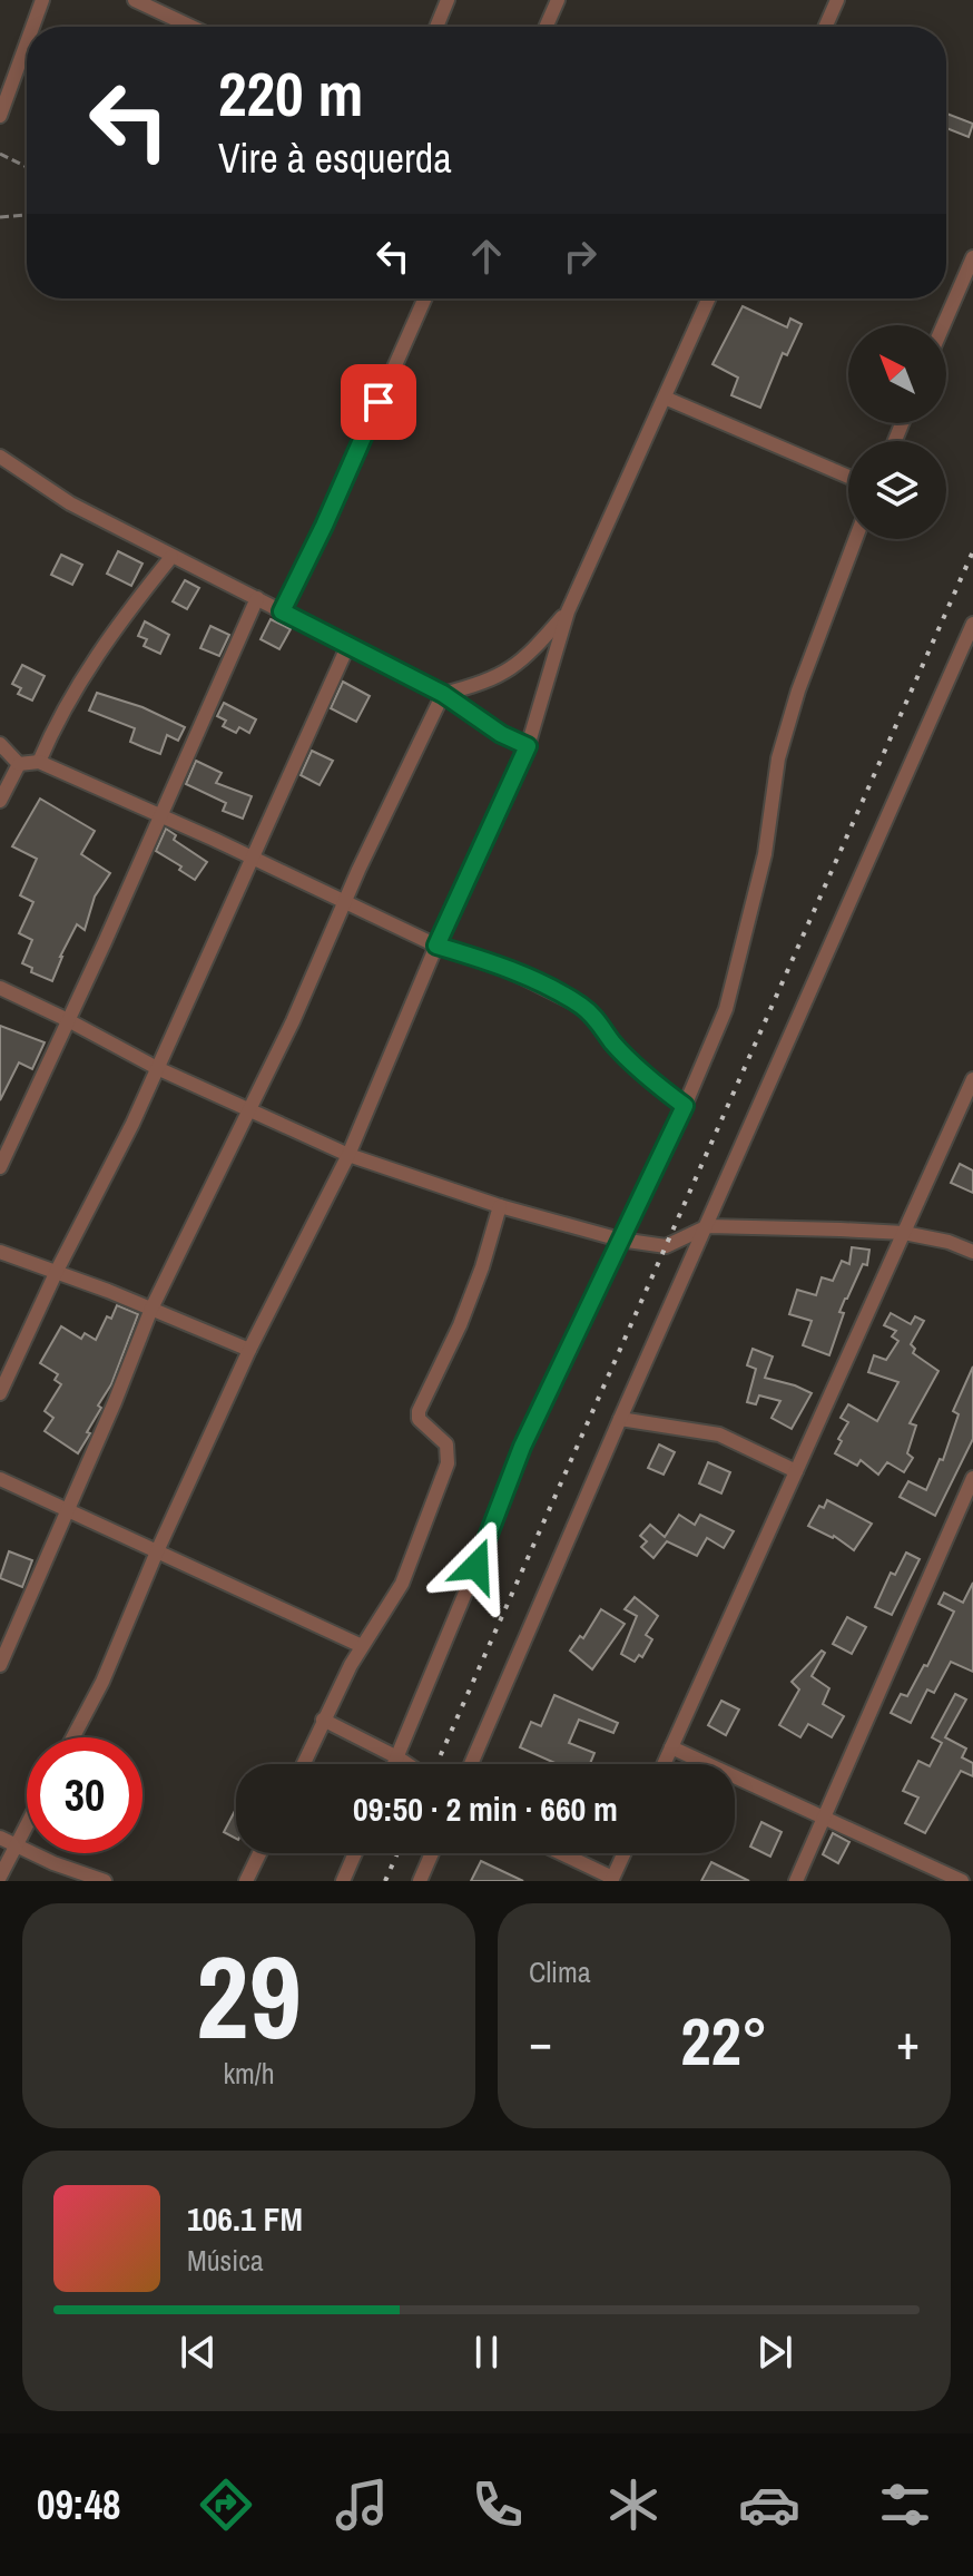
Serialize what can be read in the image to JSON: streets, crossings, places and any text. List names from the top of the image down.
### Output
{
  "north": "top left",
  "page": {
    "turn": ["220 m", "Vire à esquerda"],
    "limit": "30",
    "trip": "09:50 · 2 min · 660 m",
    "tile": [
      ["29", "km/h"],
      "Clima"
    ],
    "heat": ["−", "22°", "+"],
    "song": ["106.1 FM", "Música"],
    "tabs": "09:48"
  }
}
